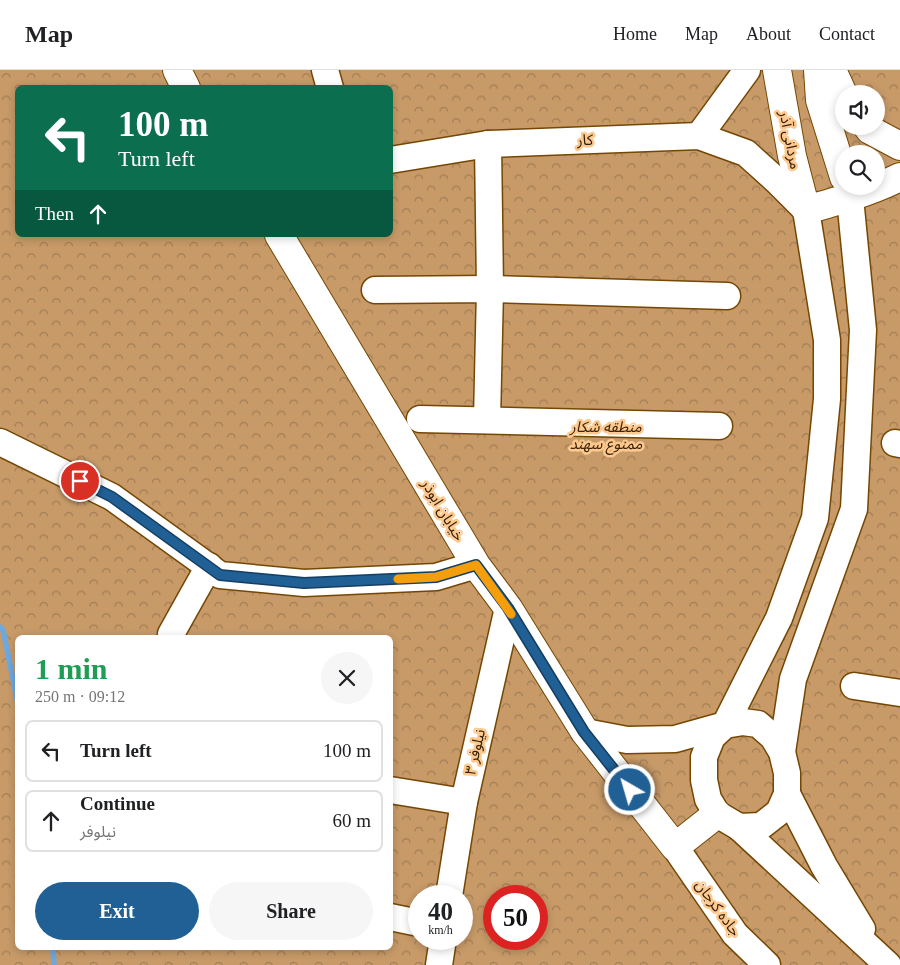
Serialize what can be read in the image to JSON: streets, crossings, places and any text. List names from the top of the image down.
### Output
{
  "streets": {
    "main road": ["مردانی آذر", "خیابان ابوذر"],
    "street": ["کار", "نیلوفر ۳", "جاده کرجان"]
  },
  "crossings": [
    ["خیابان ابوذر", "نیلوفر ۳"],
    ["خیابان ابوذر", "جاده کرجان"]
  ],
  "parks": ["منطقه شکار ممنوع سهند"],
  "page": {
    "header": "Map",
    "nav": [
      "Home",
      "Map",
      "About",
      "Contact"
    ],
    "turn": ["100 m", "Turn left"],
    "then": "Then",
    "heading": ["1 min", "250 m · 09:12"],
    "list": [
      {
        "name": "Turn left",
        "value": "100 m"
      },
      {
        "name": "Continue",
        "note": "نیلوفر",
        "value": "60 m"
      }
    ],
    "buttons": ["Exit", "Share"],
    "speed": "40 km/h",
    "limit": "50"
  }
}
